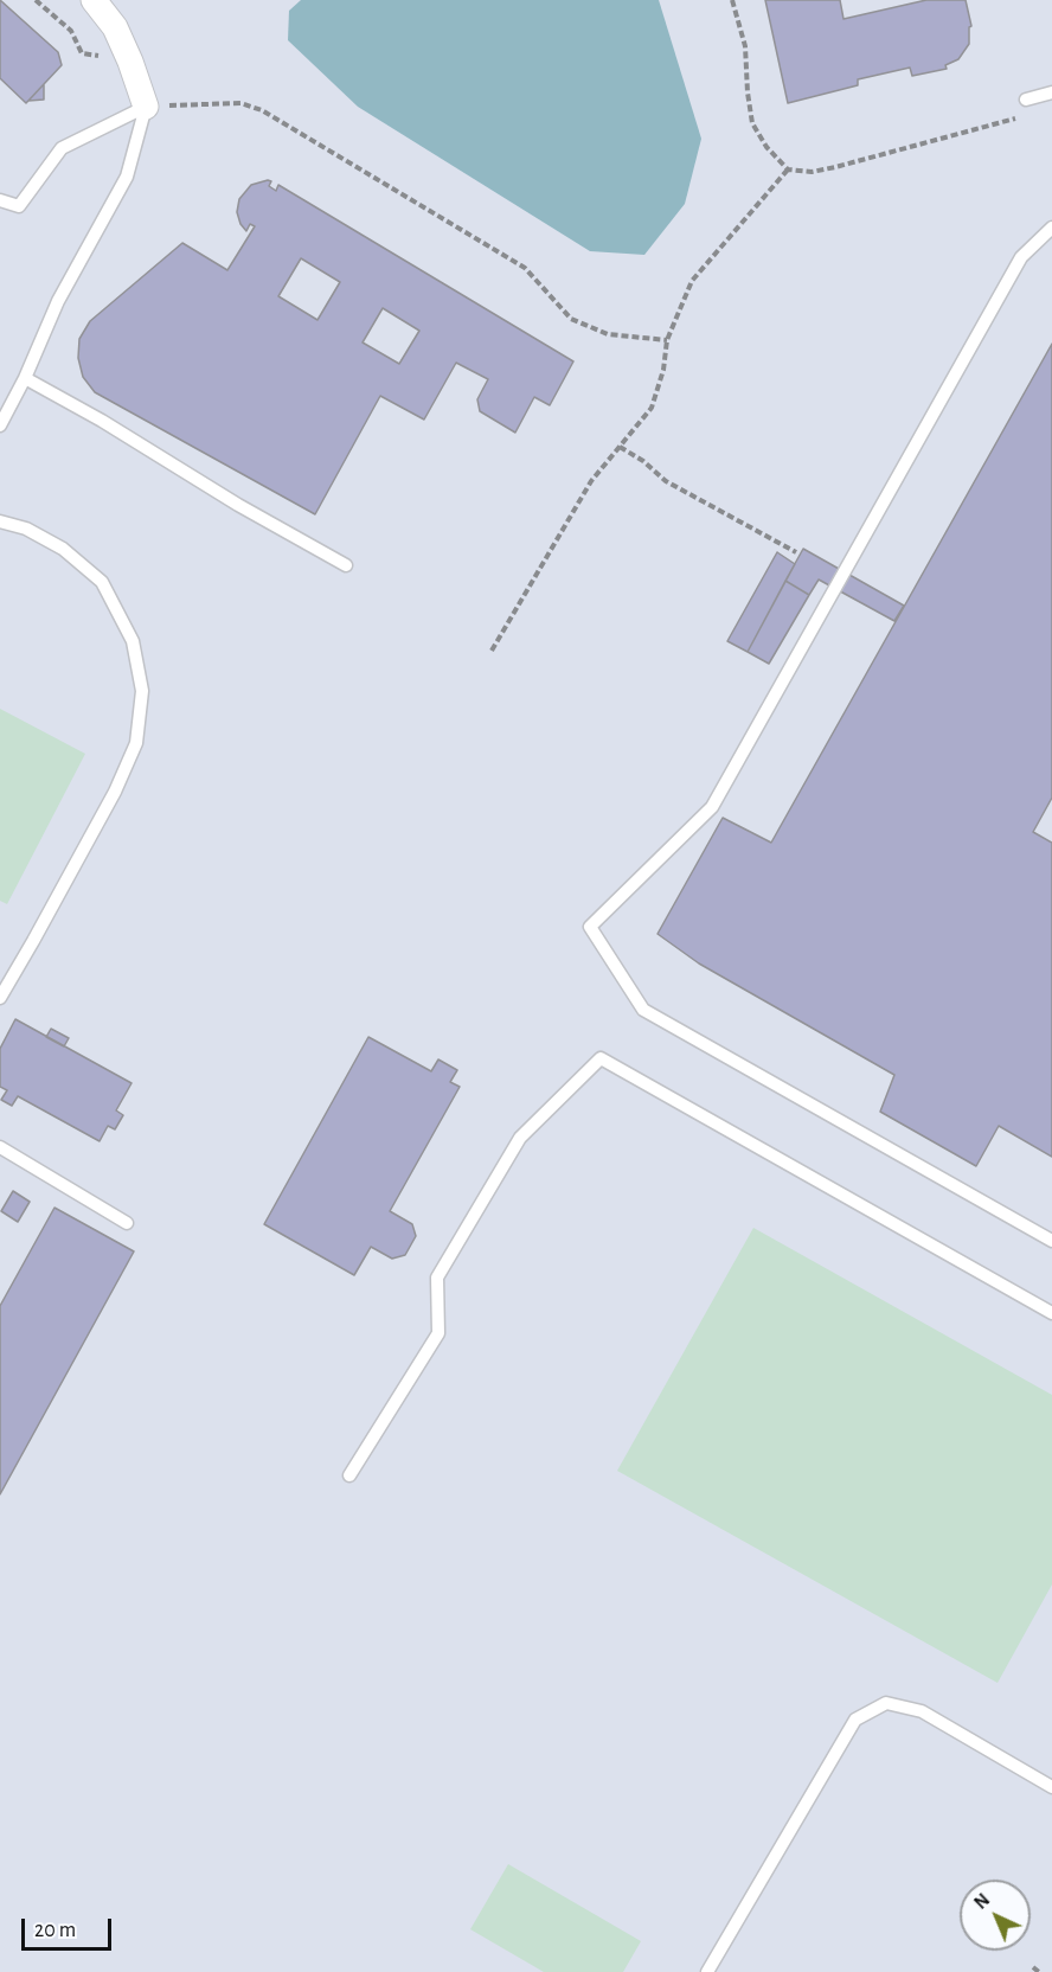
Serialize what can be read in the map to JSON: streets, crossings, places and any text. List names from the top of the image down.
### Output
{
  "scale_bar": "20 m",
  "north": "top left"
}
